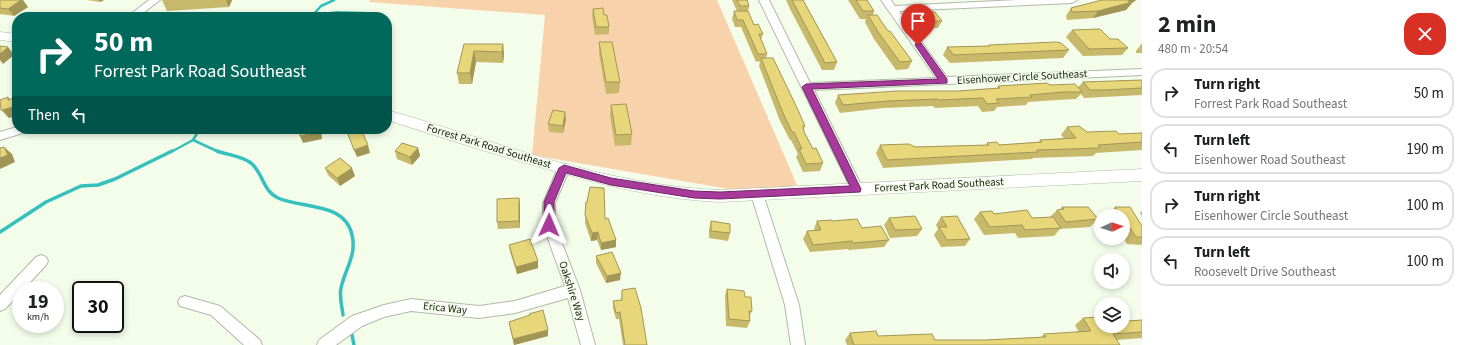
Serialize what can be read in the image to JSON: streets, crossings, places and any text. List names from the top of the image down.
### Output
{
  "streets": {
    "street": [
      "Eisenhower Circle Southeast",
      "Forrest Park Road Southeast",
      "Oakshire Way",
      "Erica Way"
    ]
  },
  "crossings": [
    ["Forrest Park Road Southeast", "Oakshire Way"],
    ["Oakshire Way", "Erica Way"]
  ],
  "north": "right",
  "page": {
    "heading": ["2 min", "480 m · 20:54"],
    "turn": ["50 m", "Forrest Park Road Southeast"],
    "list": [
      {
        "name": "Turn right",
        "note": "Forrest Park Road Southeast",
        "value": "50 m"
      },
      {
        "name": "Turn left",
        "note": "Eisenhower Road Southeast",
        "value": "190 m"
      },
      {
        "name": "Turn right",
        "note": "Eisenhower Circle Southeast",
        "value": "100 m"
      },
      {
        "name": "Turn left",
        "note": "Roosevelt Drive Southeast",
        "value": "100 m"
      }
    ],
    "then": "Then",
    "speed": "19 km/h",
    "limit": "30"
  }
}
